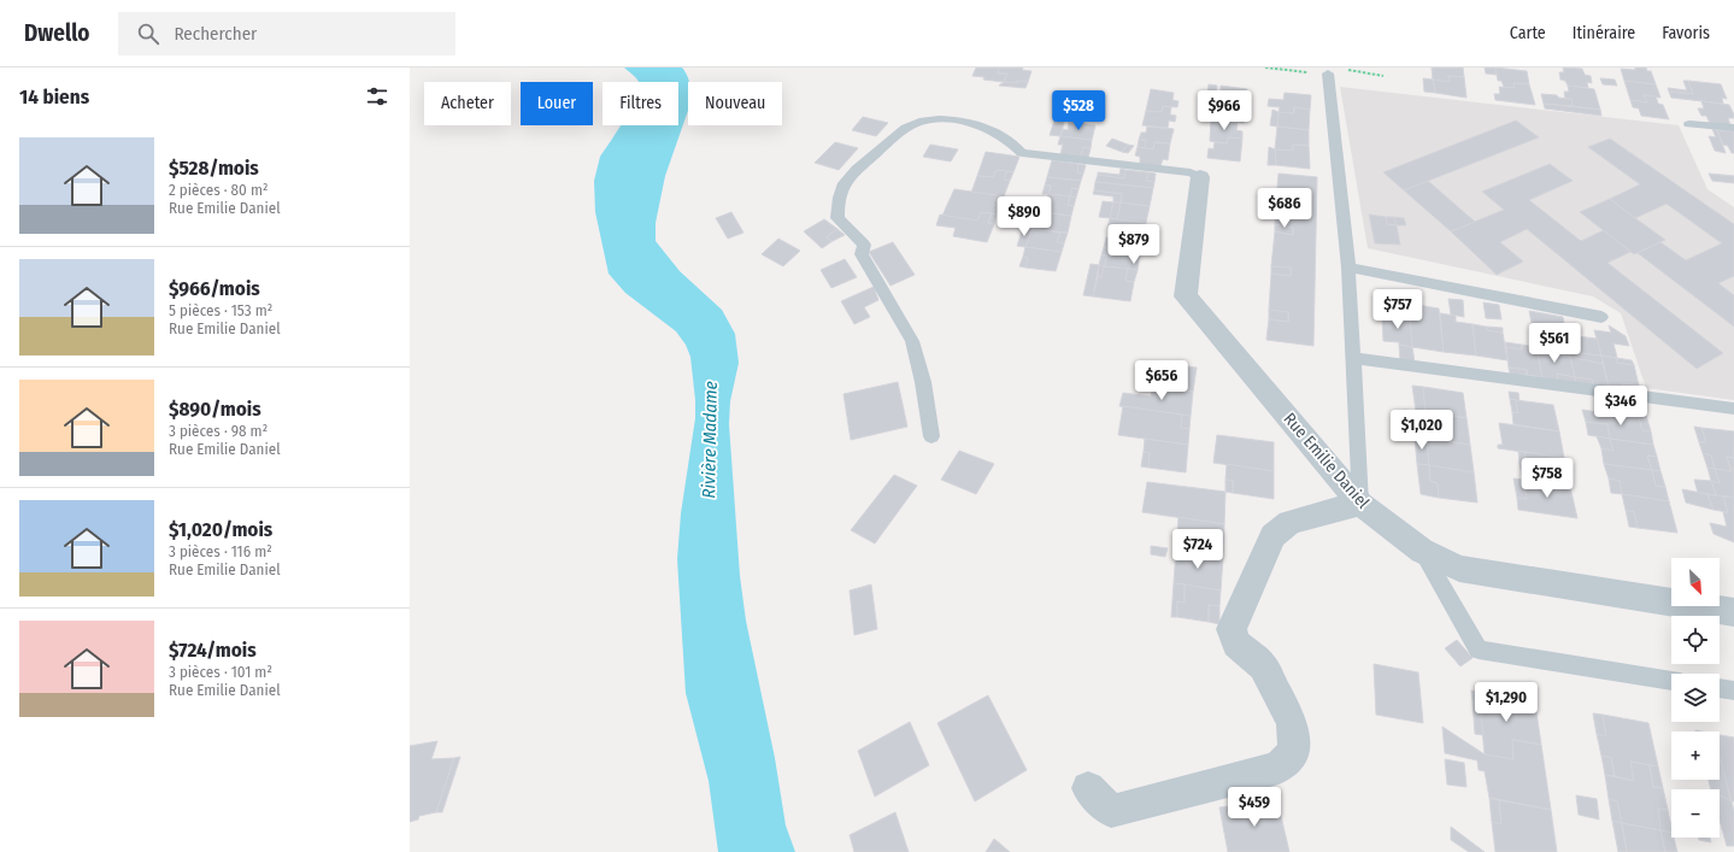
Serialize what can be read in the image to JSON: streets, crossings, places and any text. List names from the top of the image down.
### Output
{
  "streets": {
    "street": ["Rue Emilie Daniel"]
  },
  "water": ["Rivière Madame"],
  "north": "bottom right",
  "page": {
    "header": "Dwello",
    "search": "Rechercher",
    "nav": ["Carte", "Itinéraire", "Favoris"],
    "heading": "14 biens",
    "chip": [
      "Acheter",
      "Louer",
      "Filtres",
      "Nouveau"
    ],
    "price": [
      "$528",
      "$966",
      "$686",
      "$890",
      "$879",
      "$757",
      "$561",
      "$656",
      "$346",
      "$1,020",
      "$758",
      "$724",
      "$1,290",
      "$459"
    ],
    "list": [
      {
        "name": "$528/mois",
        "note": "2 pièces · 80 m² · Rue Emilie Daniel"
      },
      {
        "name": "$966/mois",
        "note": "5 pièces · 153 m² · Rue Emilie Daniel"
      },
      {
        "name": "$890/mois",
        "note": "3 pièces · 98 m² · Rue Emilie Daniel"
      },
      {
        "name": "$1,020/mois",
        "note": "3 pièces · 116 m² · Rue Emilie Daniel"
      },
      {
        "name": "$724/mois",
        "note": "3 pièces · 101 m² · Rue Emilie Daniel"
      }
    ],
    "map_buttons": ["+", "−"]
  }
}
